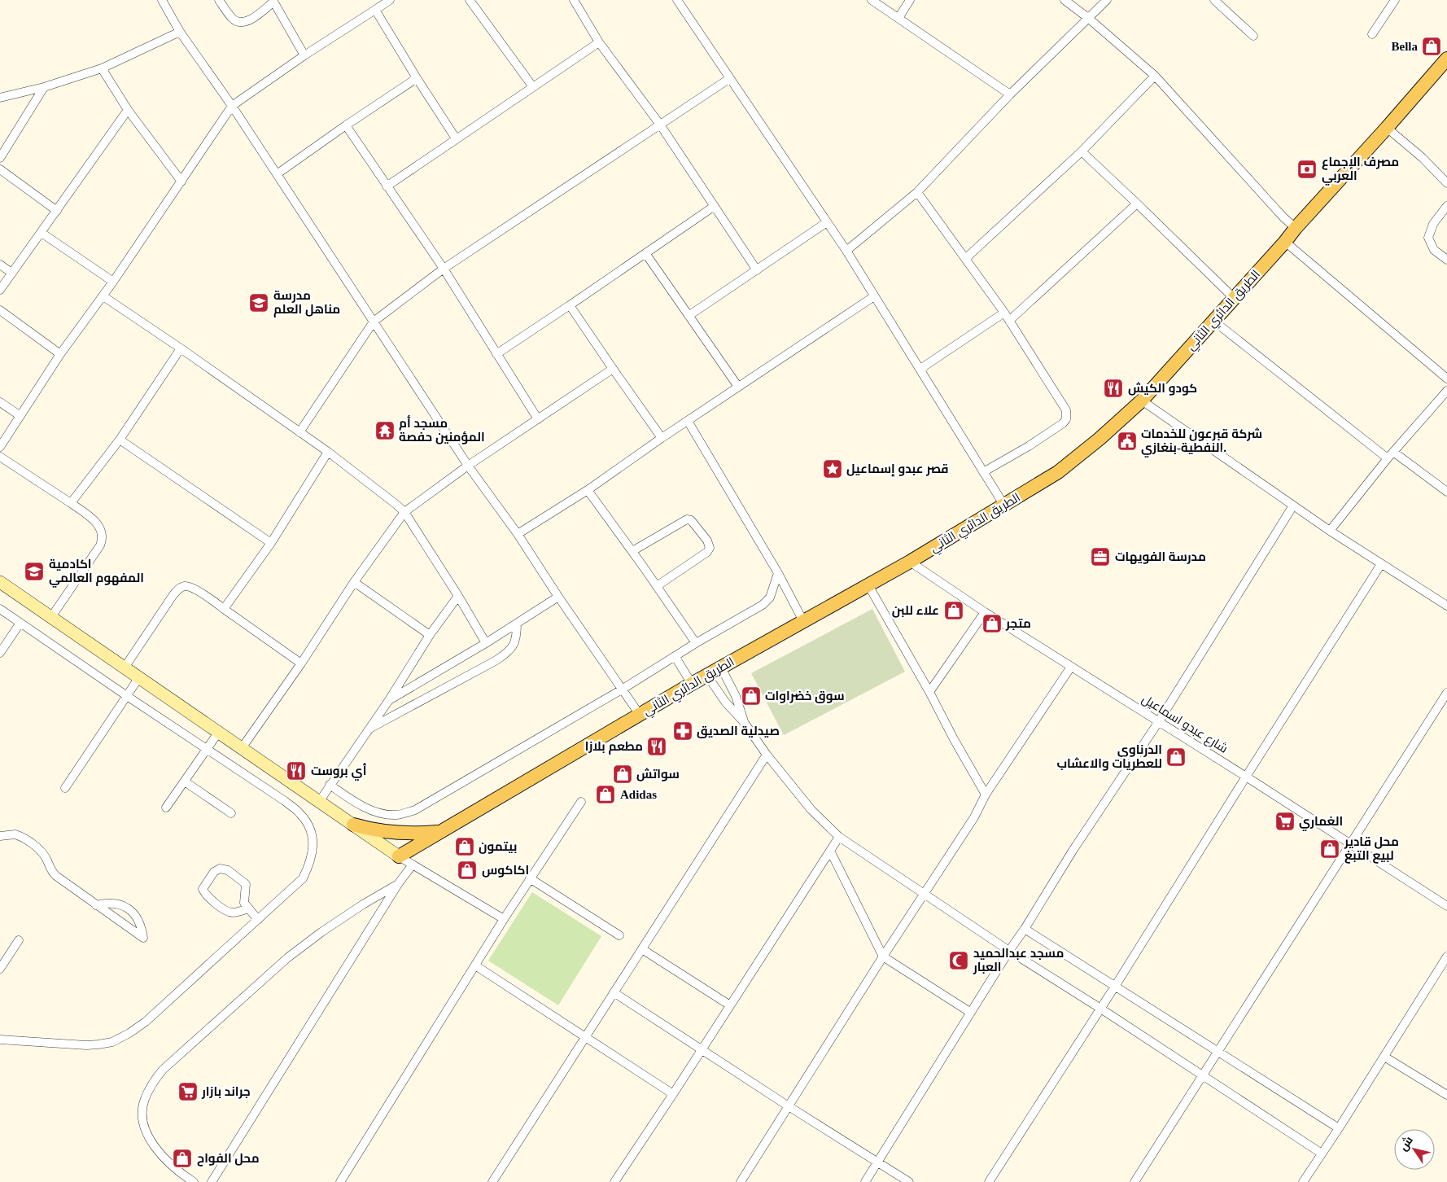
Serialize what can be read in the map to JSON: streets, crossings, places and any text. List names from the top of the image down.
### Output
{
  "streets": {
    "main road": ["الطريق الدائري الثاني"],
    "street": ["شارع عبدو اسماعيل"]
  },
  "crossings": [
    ["الطريق الدائري الثاني", "شارع عبدو اسماعيل"]
  ],
  "places": {
    "shop": [
      "Bella",
      "علاء للبن",
      "متجر",
      "سوق خضراوات",
      "الدرناوي للعطريات والاعشاب",
      "سواتش",
      "Adidas",
      "بيتمون",
      "محل قادير لبيع التبغ",
      "اكاكوس",
      "محل الفواح"
    ],
    "bank": ["مصرف الإجماع العربي"],
    "school or university": ["مدرسة مناهل العلم", "اكادمية المفهوم العالمي"],
    "restaurant": ["كودو الكيش", "مطعم بلازا", "أي بروست"],
    "temple": ["مسجد أم المؤمنين حفصة"],
    "public building": ["شركة قبرعون للخدمات النفطية-بنغازي."],
    "place": ["قصر عبدو إسماعيل"],
    "office": ["مدرسة الفويهات"],
    "pharmacy": ["صيدلية الصديق"],
    "supermarket": ["الغماري", "جراند بازار"],
    "mosque": ["مسجد عبدالحميد العبار"]
  },
  "north": "top left"
}
